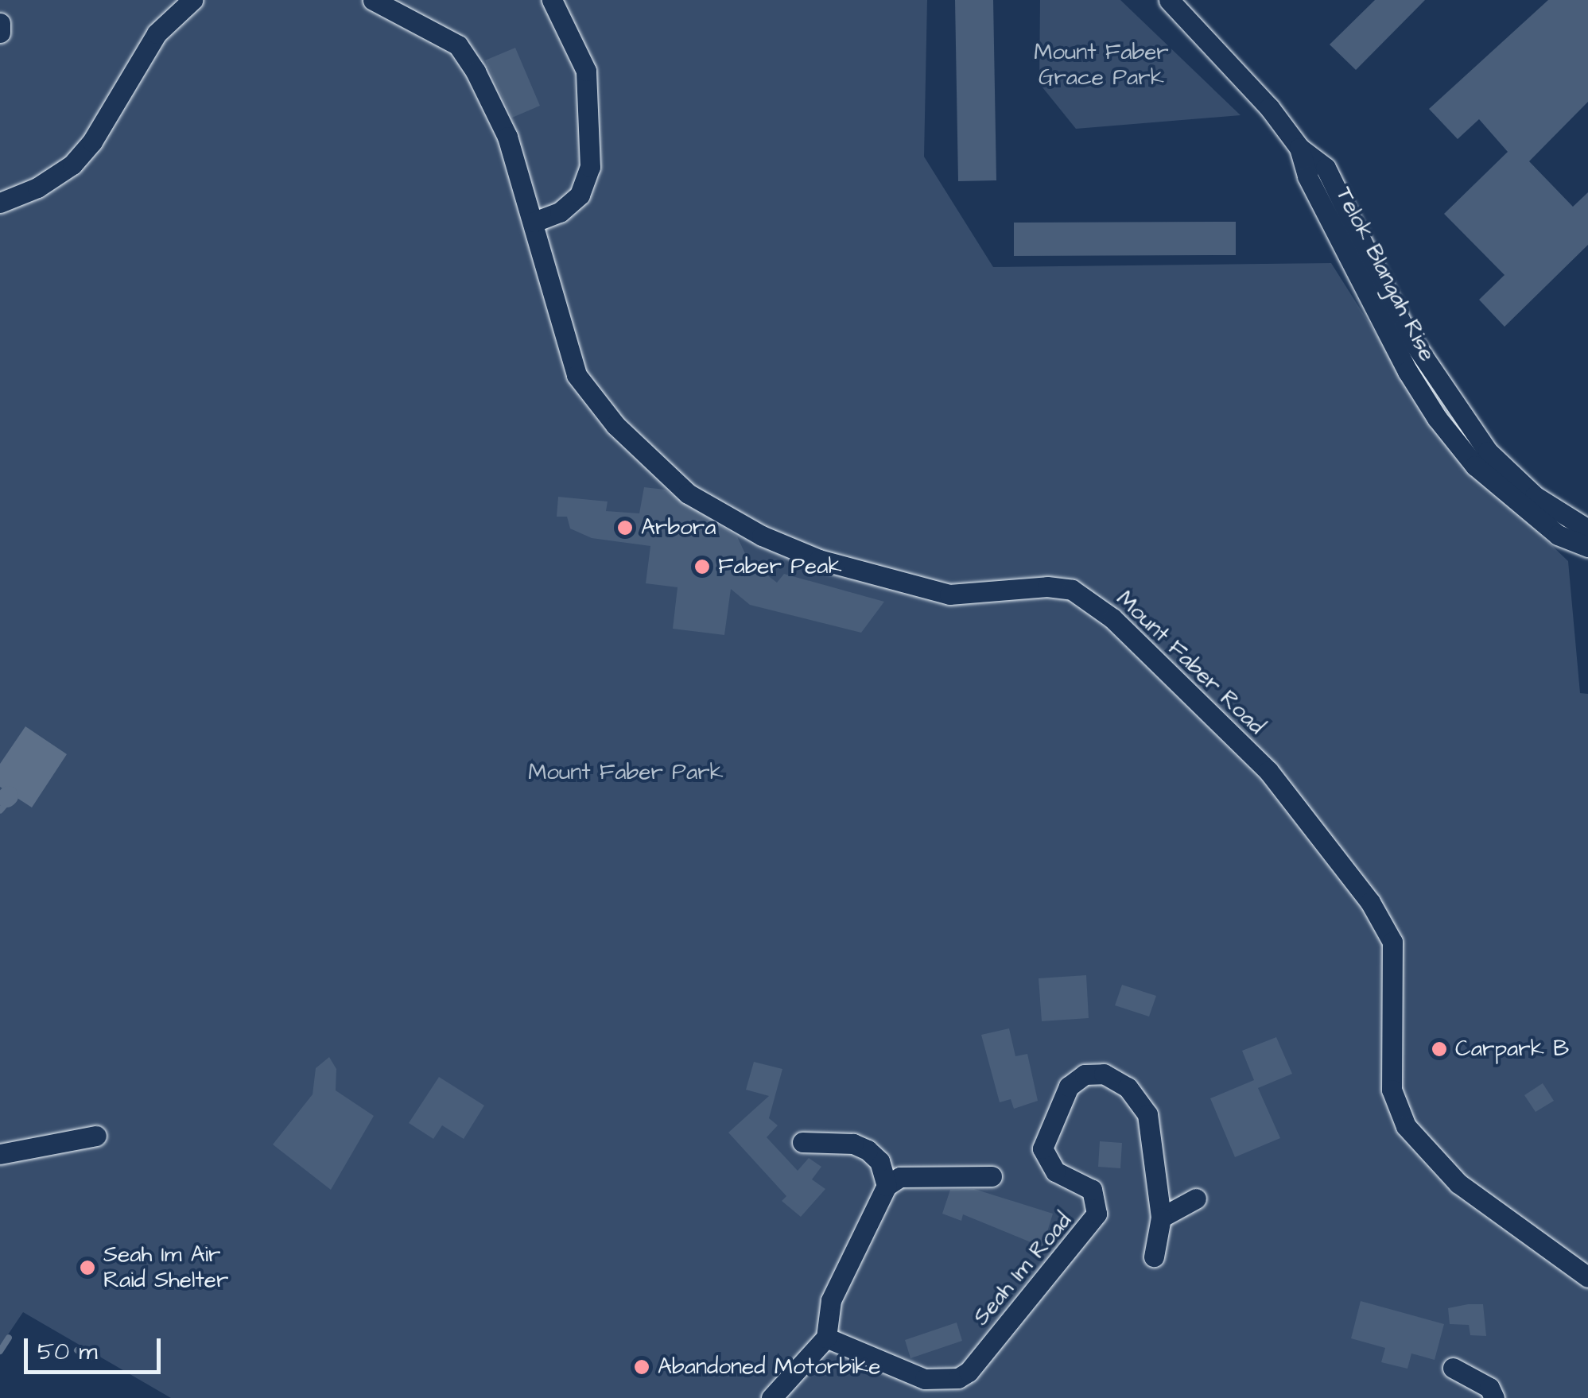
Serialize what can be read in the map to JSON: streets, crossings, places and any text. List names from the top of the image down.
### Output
{
  "streets": {
    "street": ["Telok Blangah Rise", "Mount Faber Road", "Seah Im Road"]
  },
  "parks": ["Mount Faber Grace Park", "Mount Faber Park"],
  "places": [
    "Arbora",
    "Faber Peak",
    "Carpark B",
    "Seah Im Air Raid Shelter",
    "Abandoned Motorbike"
  ],
  "scale_bar": "50 m"
}
